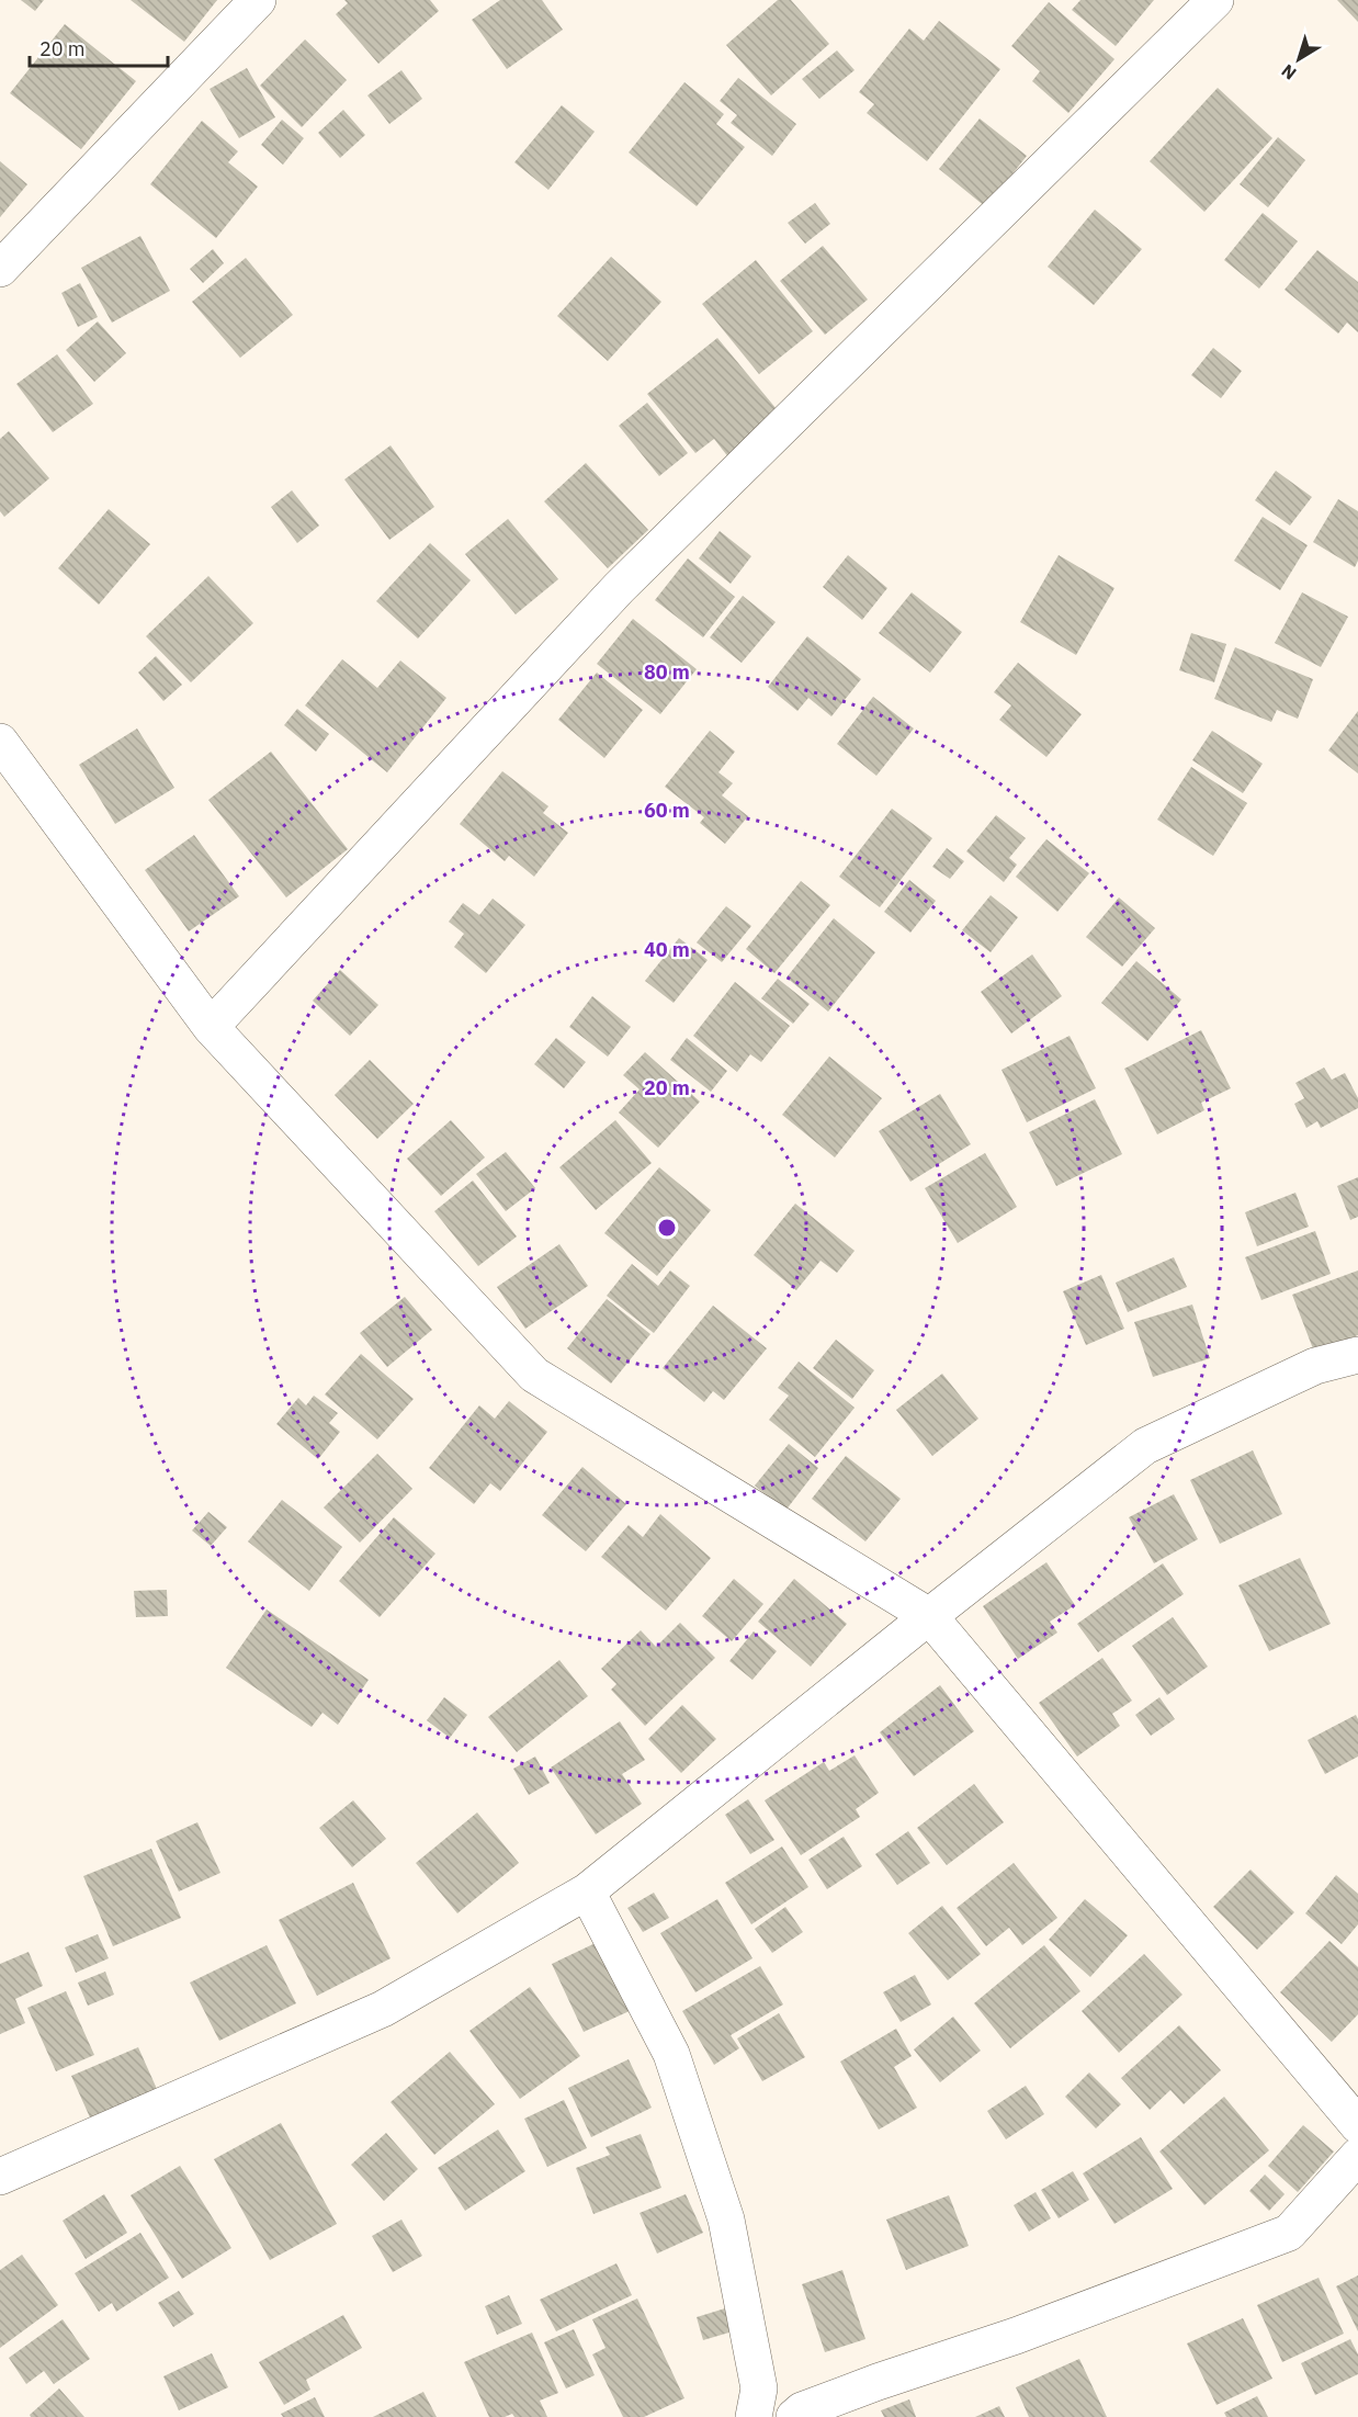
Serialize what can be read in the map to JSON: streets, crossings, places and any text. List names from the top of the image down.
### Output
{
  "scale_bar": "20 m",
  "north": "bottom left",
  "rings": [
    "80 m",
    "60 m",
    "40 m",
    "20 m"
  ]
}
